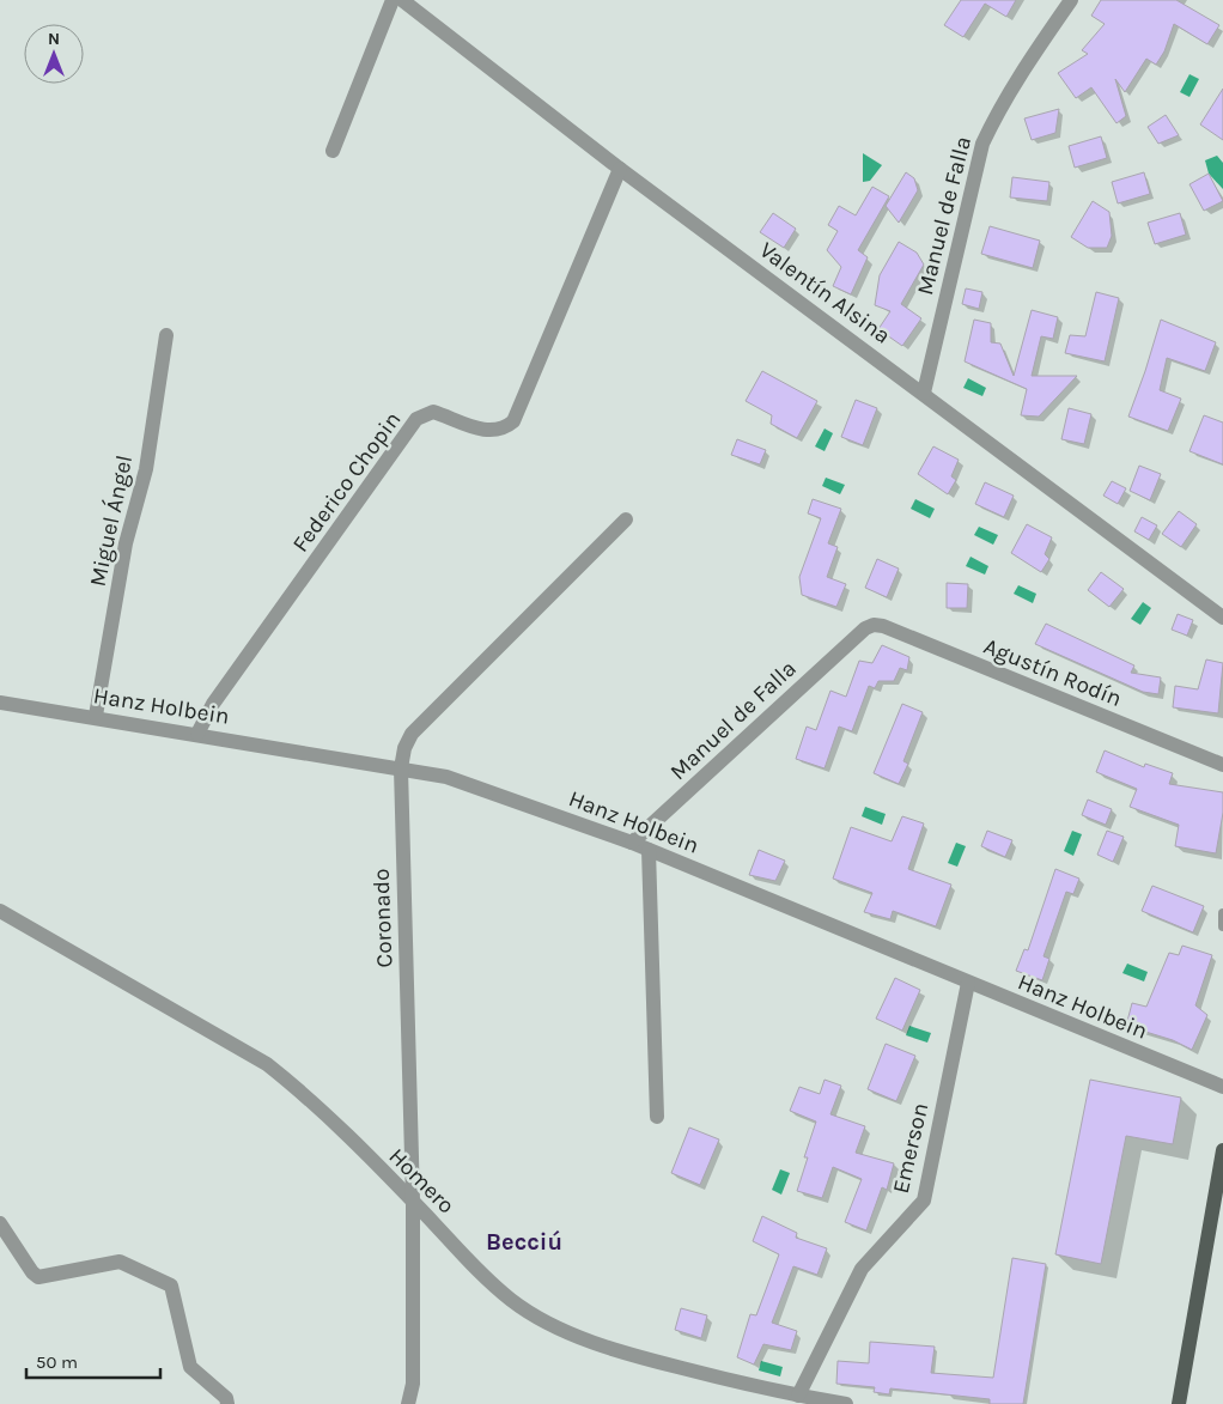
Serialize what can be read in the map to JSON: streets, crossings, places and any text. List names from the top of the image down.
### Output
{
  "streets": {
    "street": [
      "Manuel de Falla",
      "Valentín Alsina",
      "Federico Chopin",
      "Miguel Ángel",
      "Agustín Rodín",
      "Hanz Holbein",
      "Coronado",
      "Emerson",
      "Homero"
    ]
  },
  "crossings": [
    ["Manuel de Falla", "Valentín Alsina"],
    ["Manuel de Falla", "Agustín Rodín"],
    ["Manuel de Falla", "Hanz Holbein"],
    ["Valentín Alsina", "Federico Chopin"],
    ["Federico Chopin", "Hanz Holbein"],
    ["Miguel Ángel", "Hanz Holbein"],
    ["Hanz Holbein", "Coronado"],
    ["Hanz Holbein", "Emerson"],
    ["Coronado", "Homero"],
    ["Emerson", "Homero"]
  ],
  "districts": ["Becciú"],
  "scale_bar": "50 m",
  "north": "top"
}
